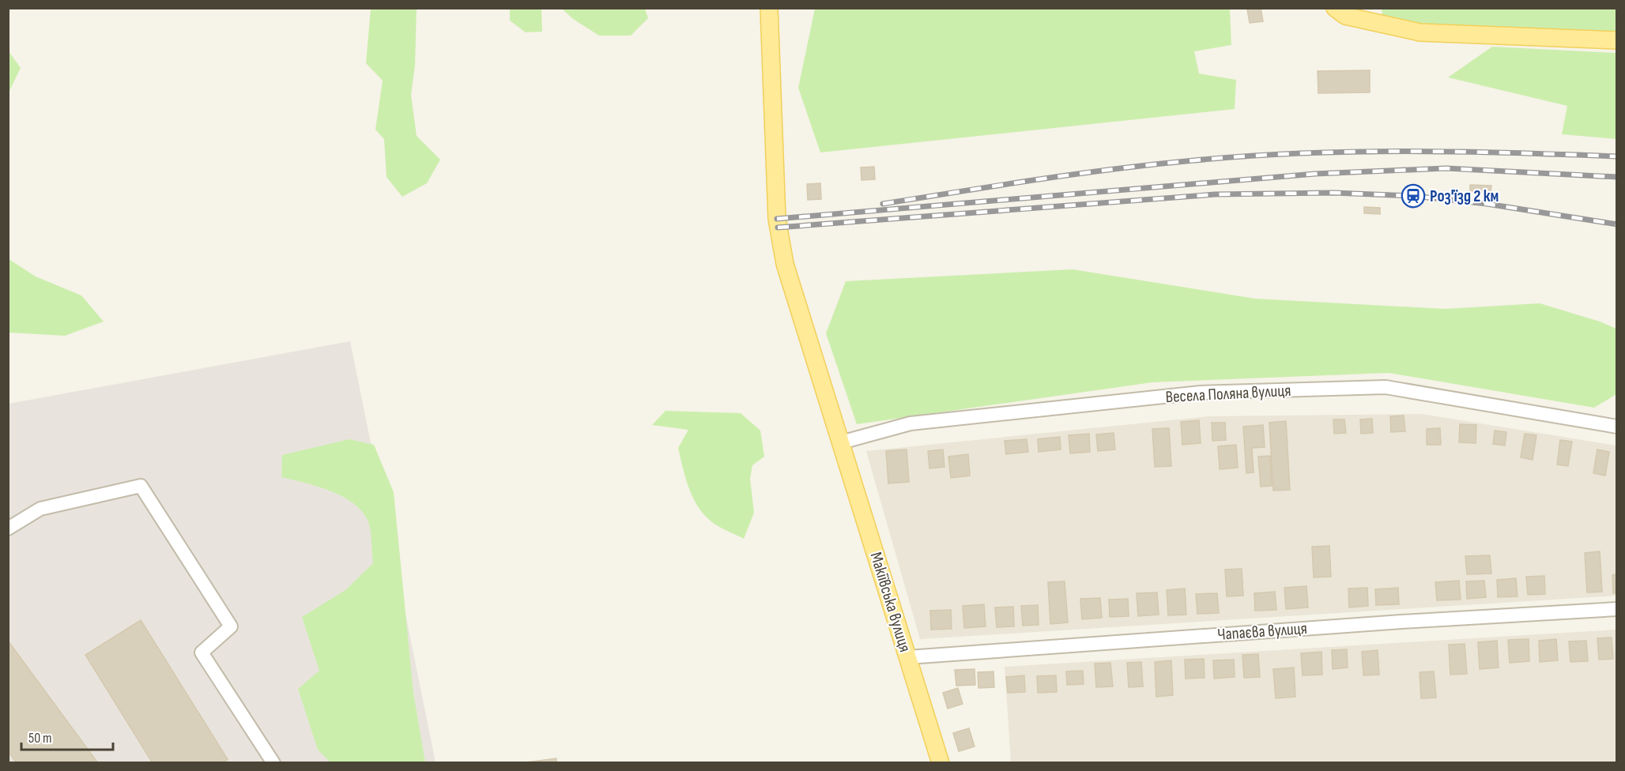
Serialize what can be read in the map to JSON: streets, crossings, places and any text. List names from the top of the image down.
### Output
{
  "streets": {
    "main road": ["Макіївська вулиця"],
    "street": ["Весела Поляна вулиця", "Чапаєва вулиця"]
  },
  "crossings": [
    ["Весела Поляна вулиця", "Макіївська вулиця"],
    ["Макіївська вулиця", "Чапаєва вулиця"]
  ],
  "places": {
    "station": ["Роз'їзд 2 км"]
  },
  "scale_bar": "50 m"
}
